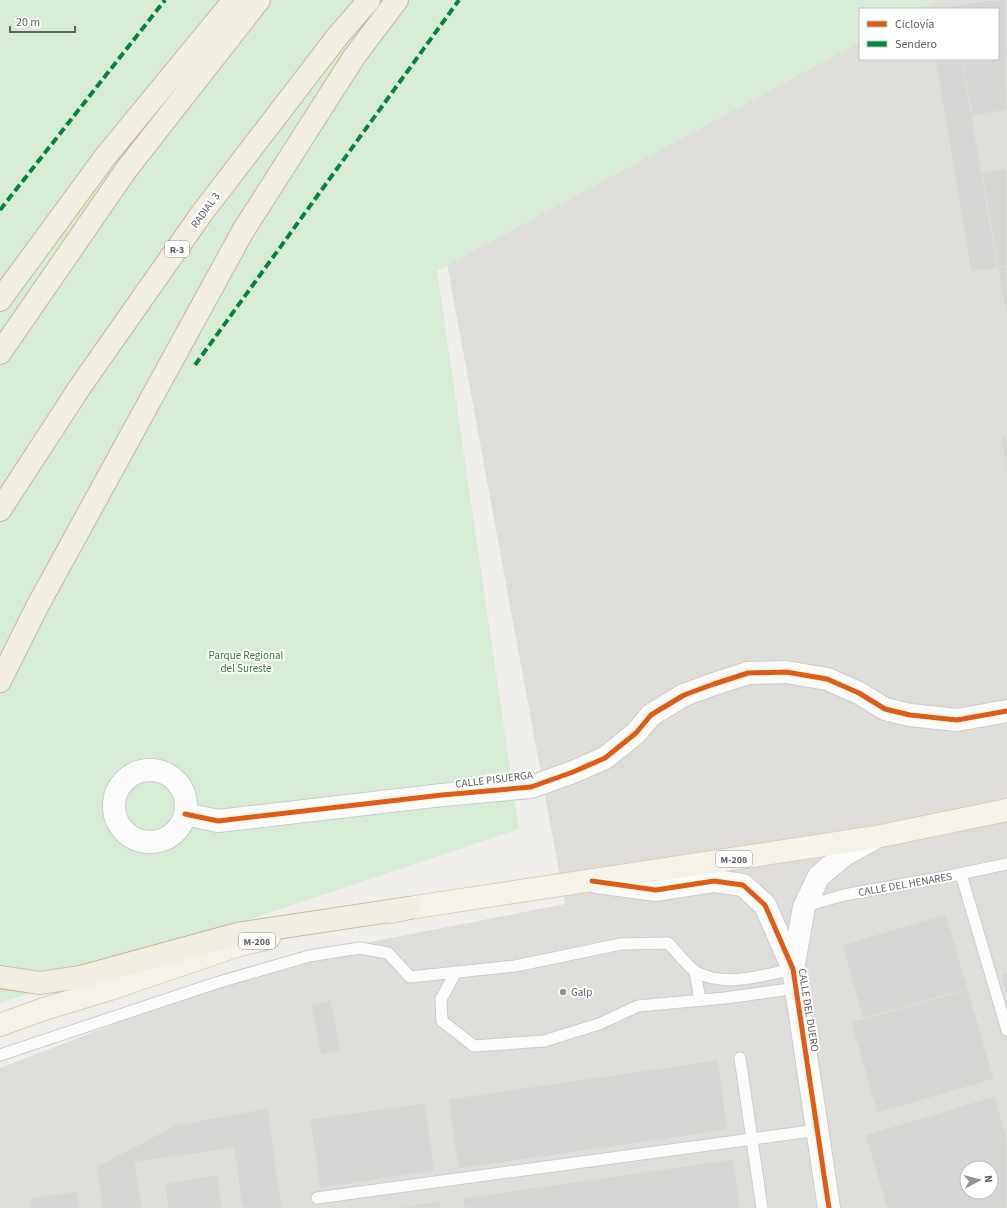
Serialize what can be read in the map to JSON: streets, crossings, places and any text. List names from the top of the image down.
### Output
{
  "streets": {
    "highway": ["RADIAL 3", "R-3"],
    "main road": ["M-208"],
    "street": ["CALLE PISUERGA", "CALLE DEL DUERO"],
    "lane": ["CALLE DEL HENARES"]
  },
  "crossings": [
    ["M-208", "CALLE DEL DUERO"],
    ["CALLE DEL HENARES", "CALLE DEL DUERO"]
  ],
  "parks": ["Parque Regional del Sureste"],
  "places": ["Galp"],
  "legend": ["Ciclovía", "Sendero"],
  "scale_bar": "20 m",
  "north": "right"
}
